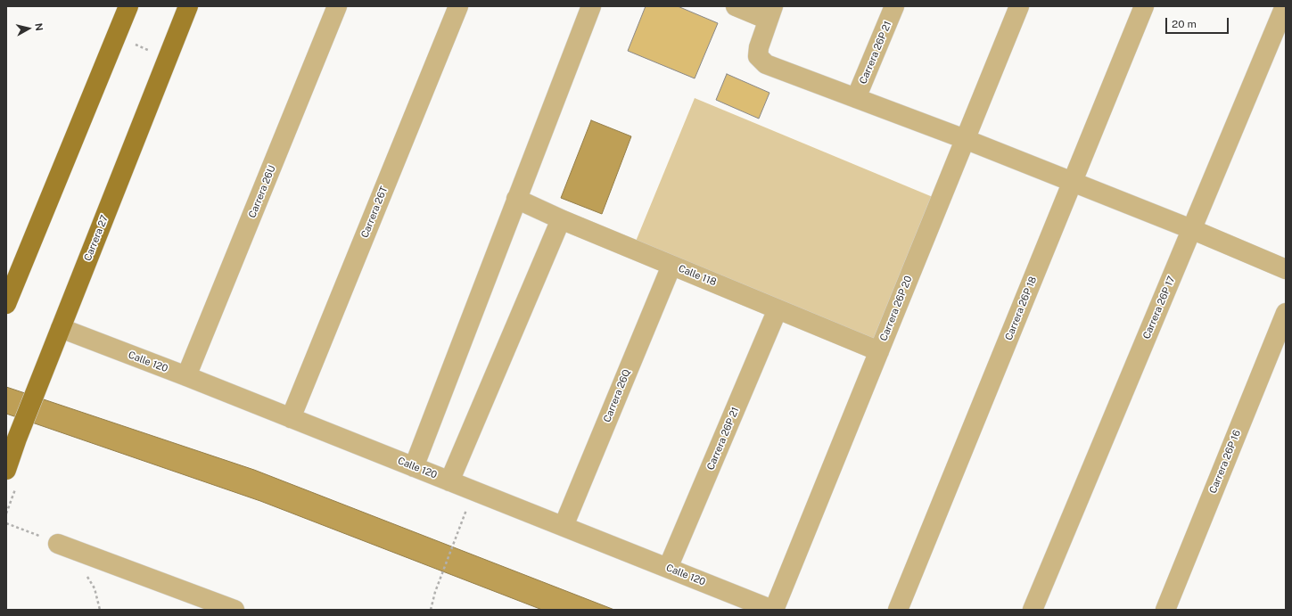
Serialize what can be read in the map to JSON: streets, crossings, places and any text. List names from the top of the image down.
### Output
{
  "streets": {
    "main road": ["Carrera 27"],
    "street": [
      "Carrera 26P 21",
      "Carrera 26U",
      "Carrera 26T",
      "Calle 118",
      "Carrera 26P 17",
      "Carrera 26P 20",
      "Carrera 26P 18",
      "Calle 120",
      "Carrera 26Q",
      "Carrera 26P 16"
    ]
  },
  "crossings": [
    ["Carrera 26P 21", "Calle 118"],
    ["Carrera 26P 21", "Calle 120"],
    ["Carrera 26U", "Calle 120"],
    ["Carrera 26T", "Calle 120"],
    ["Carrera 27", "Calle 120"],
    ["Calle 118", "Carrera 26P 20"],
    ["Calle 118", "Carrera 26Q"],
    ["Carrera 26P 20", "Calle 120"],
    ["Calle 120", "Carrera 26Q"]
  ],
  "scale_bar": "20 m",
  "north": "right"
}
